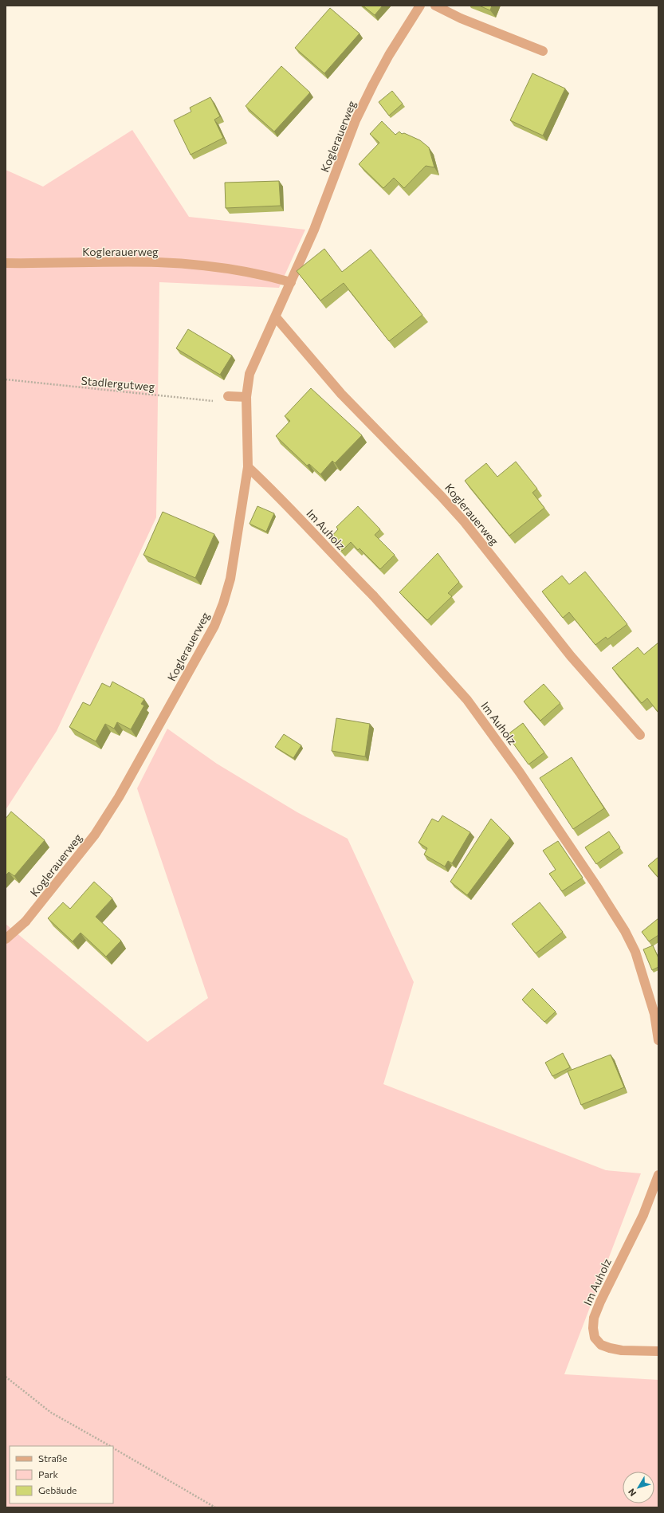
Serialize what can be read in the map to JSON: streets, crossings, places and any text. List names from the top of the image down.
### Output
{
  "streets": {
    "street": ["Koglerauerweg", "Im Auholz"],
    "path": ["Stadlergutweg"]
  },
  "crossings": [
    ["Koglerauerweg", "Im Auholz"]
  ],
  "legend": ["Straße", "Park", "Gebäude"],
  "north": "bottom left"
}
